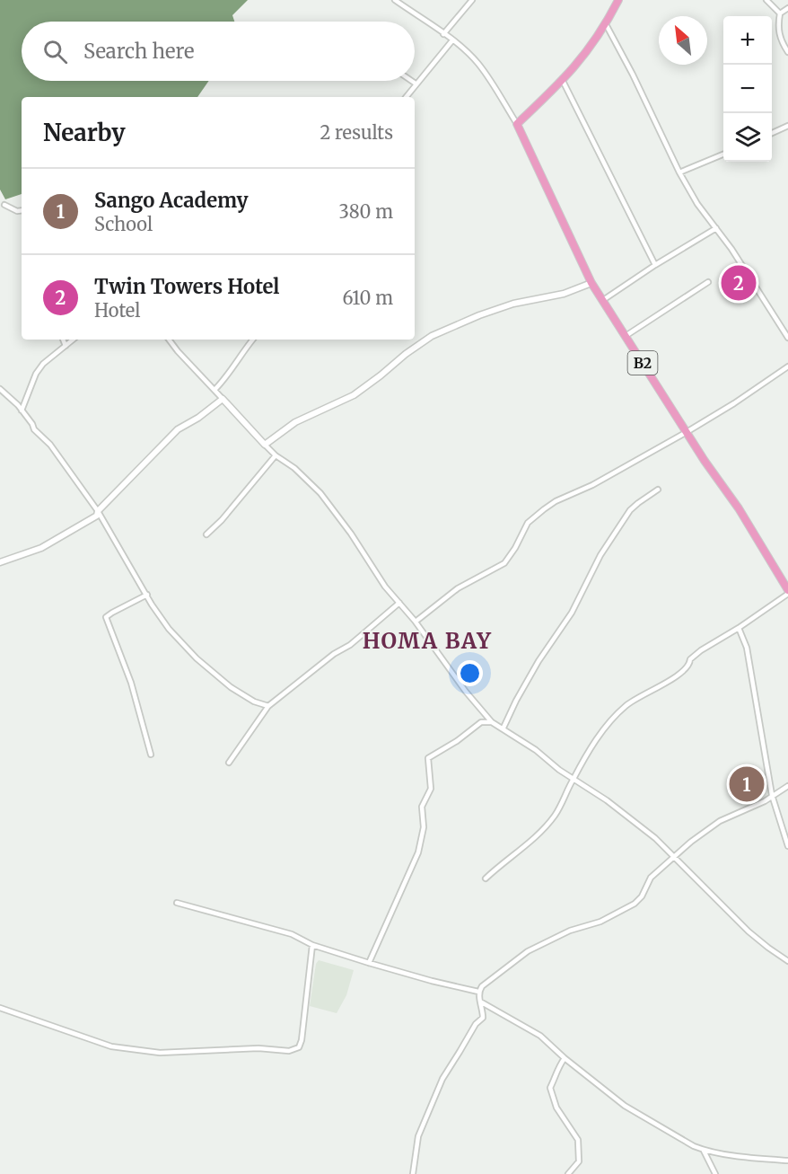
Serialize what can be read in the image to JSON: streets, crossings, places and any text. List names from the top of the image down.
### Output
{
  "streets": {
    "highway": ["B2"]
  },
  "districts": ["HOMA BAY"],
  "north": "top left",
  "page": {
    "map_buttons": ["+", "−"],
    "search": "Search here",
    "heading": ["Nearby", "2 results"],
    "list": [
      {
        "mark": "1",
        "name": "Sango Academy",
        "note": "School",
        "value": "380 m"
      },
      {
        "mark": "2",
        "name": "Twin Towers Hotel",
        "note": "Hotel",
        "value": "610 m"
      }
    ],
    "pins": ["2", "1"]
  }
}
